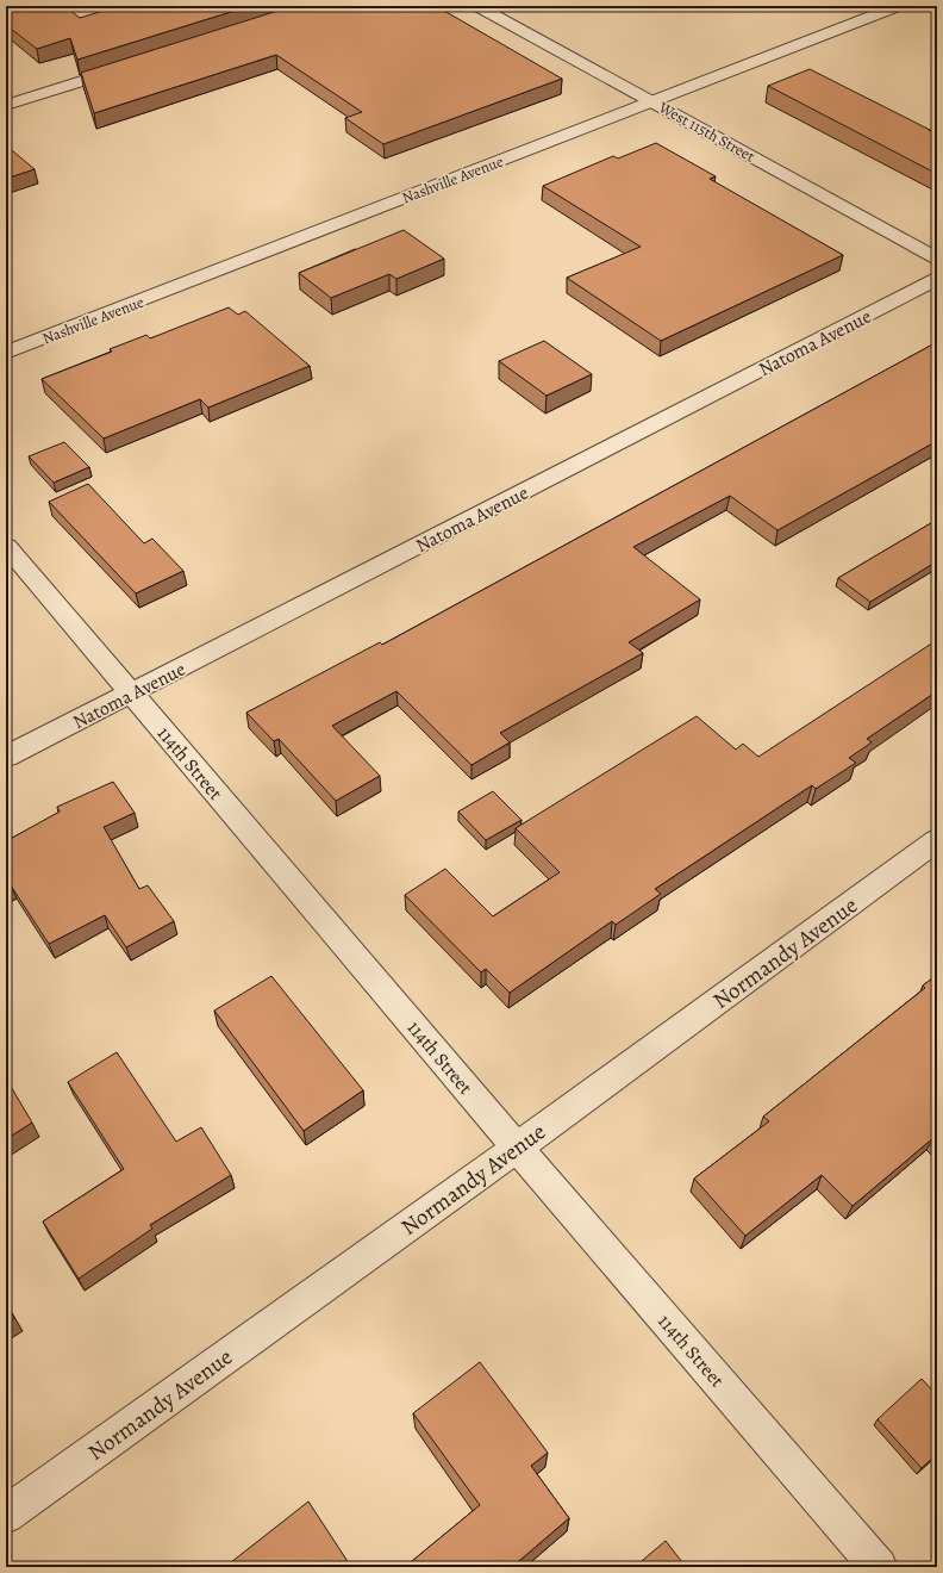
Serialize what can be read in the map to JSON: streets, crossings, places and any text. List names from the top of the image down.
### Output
{
  "streets": {
    "street": [
      "West 115th Street",
      "Nashville Avenue",
      "Natoma Avenue",
      "114th Street",
      "Normandy Avenue"
    ]
  },
  "crossings": [
    ["West 115th Street", "Nashville Avenue"],
    ["Natoma Avenue", "114th Street"],
    ["114th Street", "Normandy Avenue"]
  ]
}
